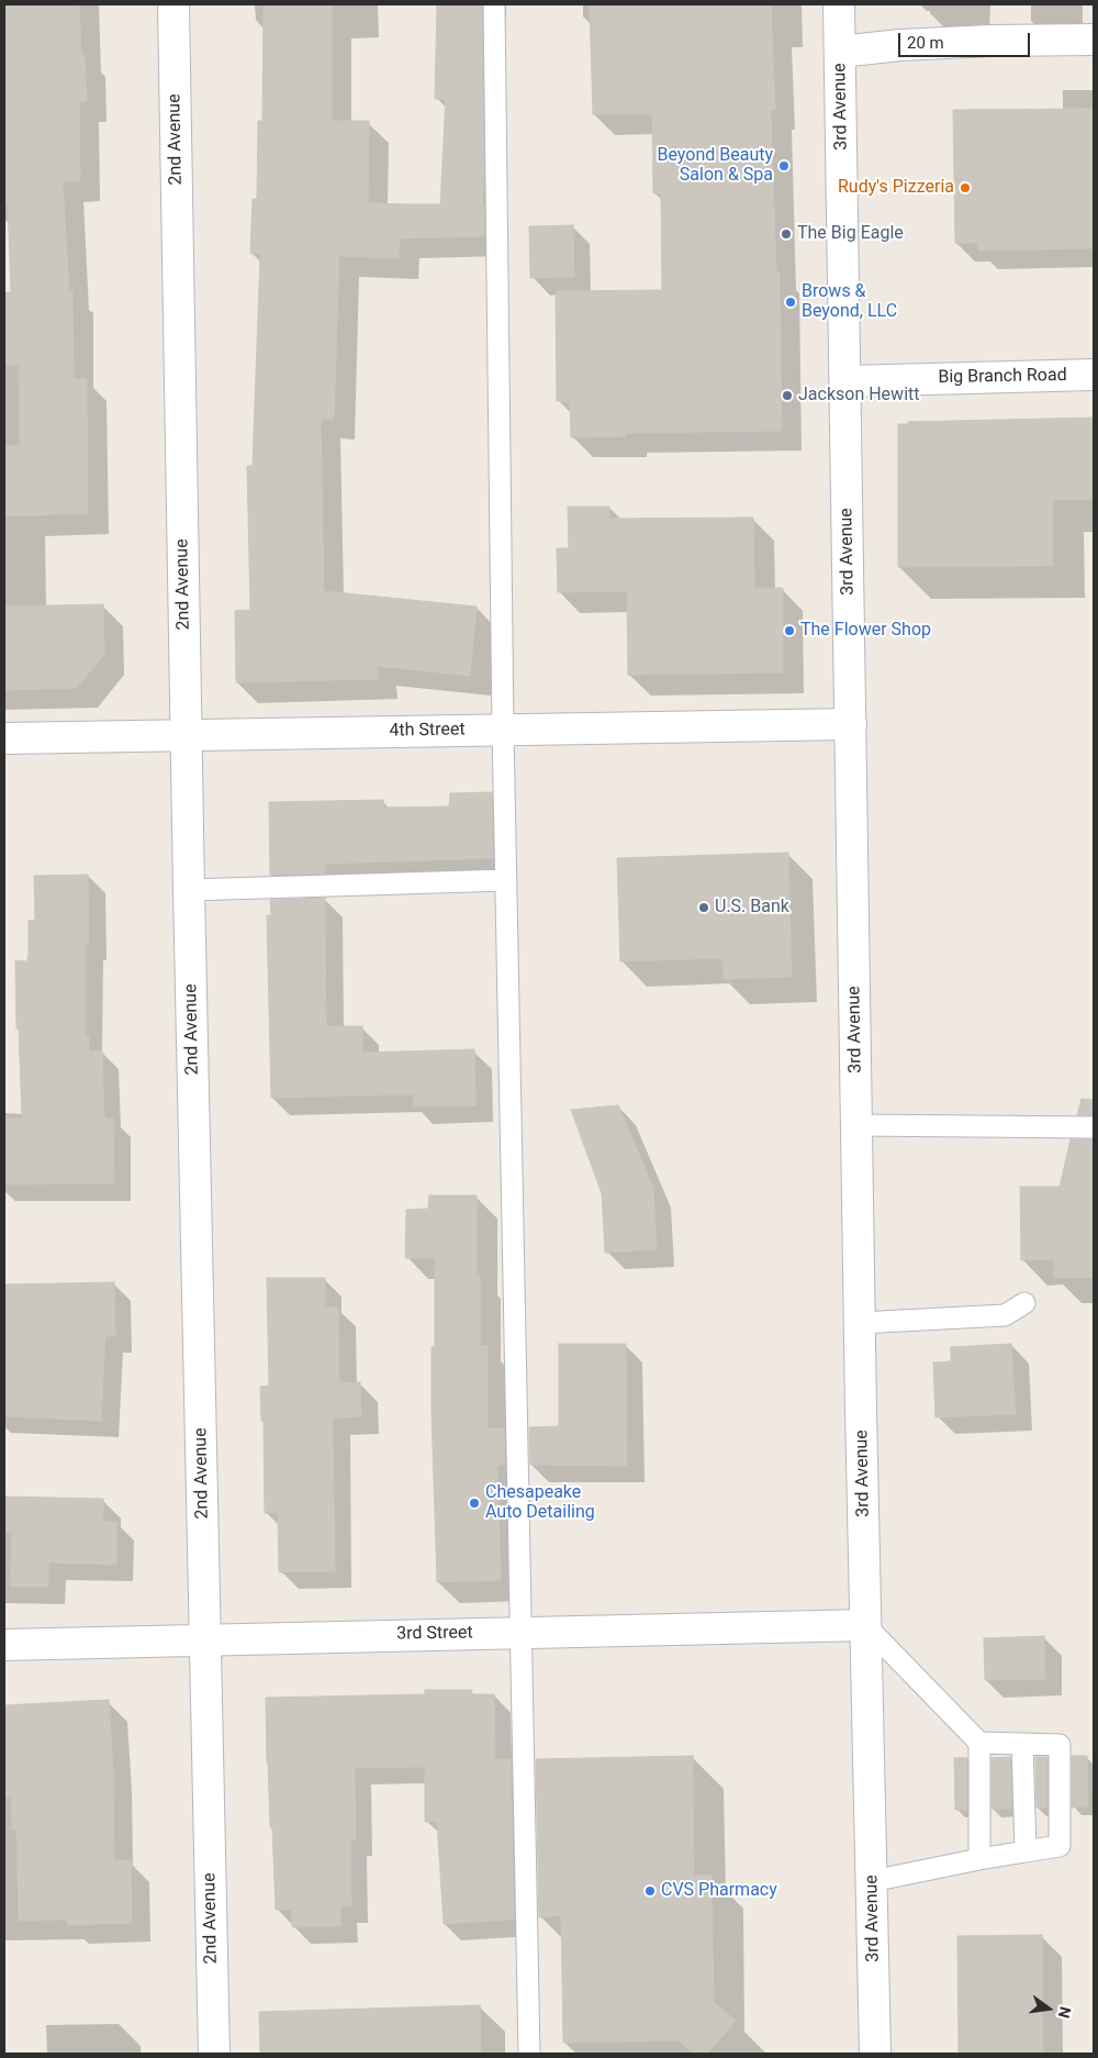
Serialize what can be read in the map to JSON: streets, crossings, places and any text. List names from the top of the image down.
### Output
{
  "streets": {
    "street": [
      "3rd Avenue",
      "2nd Avenue",
      "Big Branch Road",
      "4th Street",
      "3rd Street"
    ]
  },
  "crossings": [
    ["3rd Avenue", "Big Branch Road"],
    ["3rd Avenue", "4th Street"],
    ["3rd Avenue", "3rd Street"],
    ["2nd Avenue", "4th Street"],
    ["2nd Avenue", "3rd Street"]
  ],
  "places": [
    "Beyond Beauty Salon & Spa",
    "Rudy's Pizzeria",
    "The Big Eagle",
    "Brows & Beyond, LLC",
    "Jackson Hewitt",
    "The Flower Shop",
    "U.S. Bank",
    "Chesapeake Auto Detailing",
    "CVS Pharmacy"
  ],
  "scale_bar": "20 m",
  "north": "right"
}
